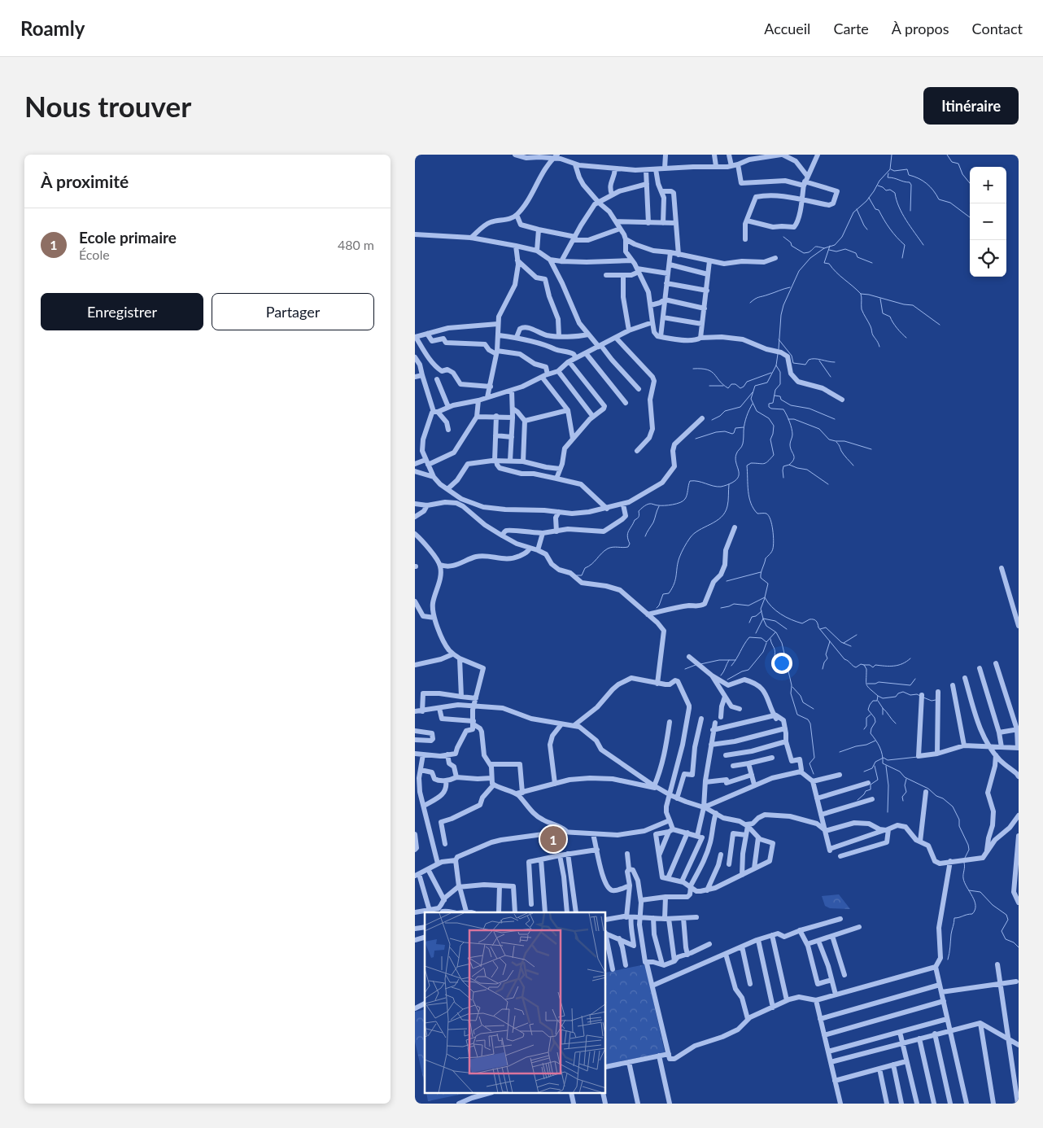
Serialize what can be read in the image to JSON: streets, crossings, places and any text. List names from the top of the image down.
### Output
{
  "page": {
    "header": "Roamly",
    "nav": [
      "Accueil",
      "Carte",
      "À propos",
      "Contact"
    ],
    "buttons": [
      "Itinéraire",
      ["Enregistrer", "Partager"]
    ],
    "title": "Nous trouver",
    "heading": "À proximité",
    "map_buttons": ["+", "−"],
    "list": [
      {
        "mark": "1",
        "name": "Ecole primaire",
        "note": "École",
        "value": "480 m"
      }
    ],
    "pins": "1"
  }
}
